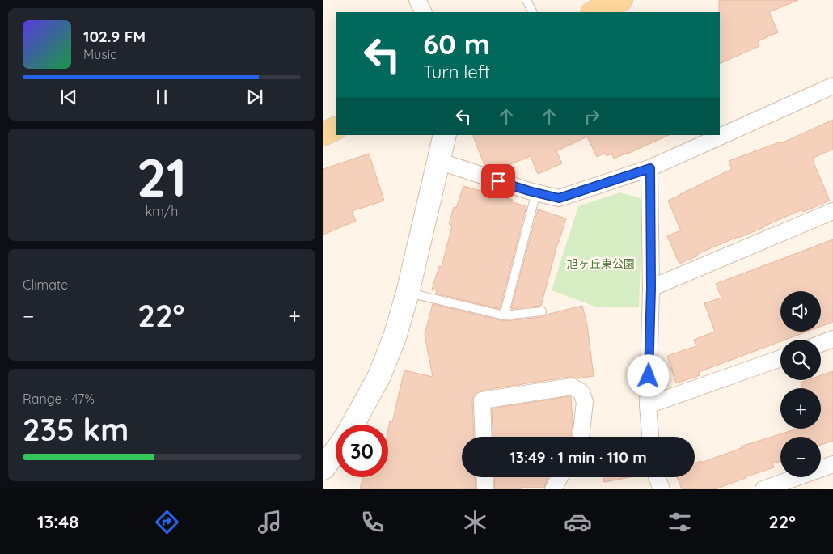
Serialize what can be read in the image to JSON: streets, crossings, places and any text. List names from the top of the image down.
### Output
{
  "parks": ["旭ヶ丘東公園"],
  "page": {
    "turn": ["60 m", "Turn left"],
    "song": ["102.9 FM", "Music"],
    "tile": [
      ["21", "km/h"],
      "Climate",
      ["Range · 47%", "235 km"]
    ],
    "map_buttons": ["+", "−"],
    "heat": ["−", "22°", "+"],
    "limit": "30",
    "trip": "13:49 · 1 min · 110 m",
    "tabs": ["13:48", "22°"]
  }
}
